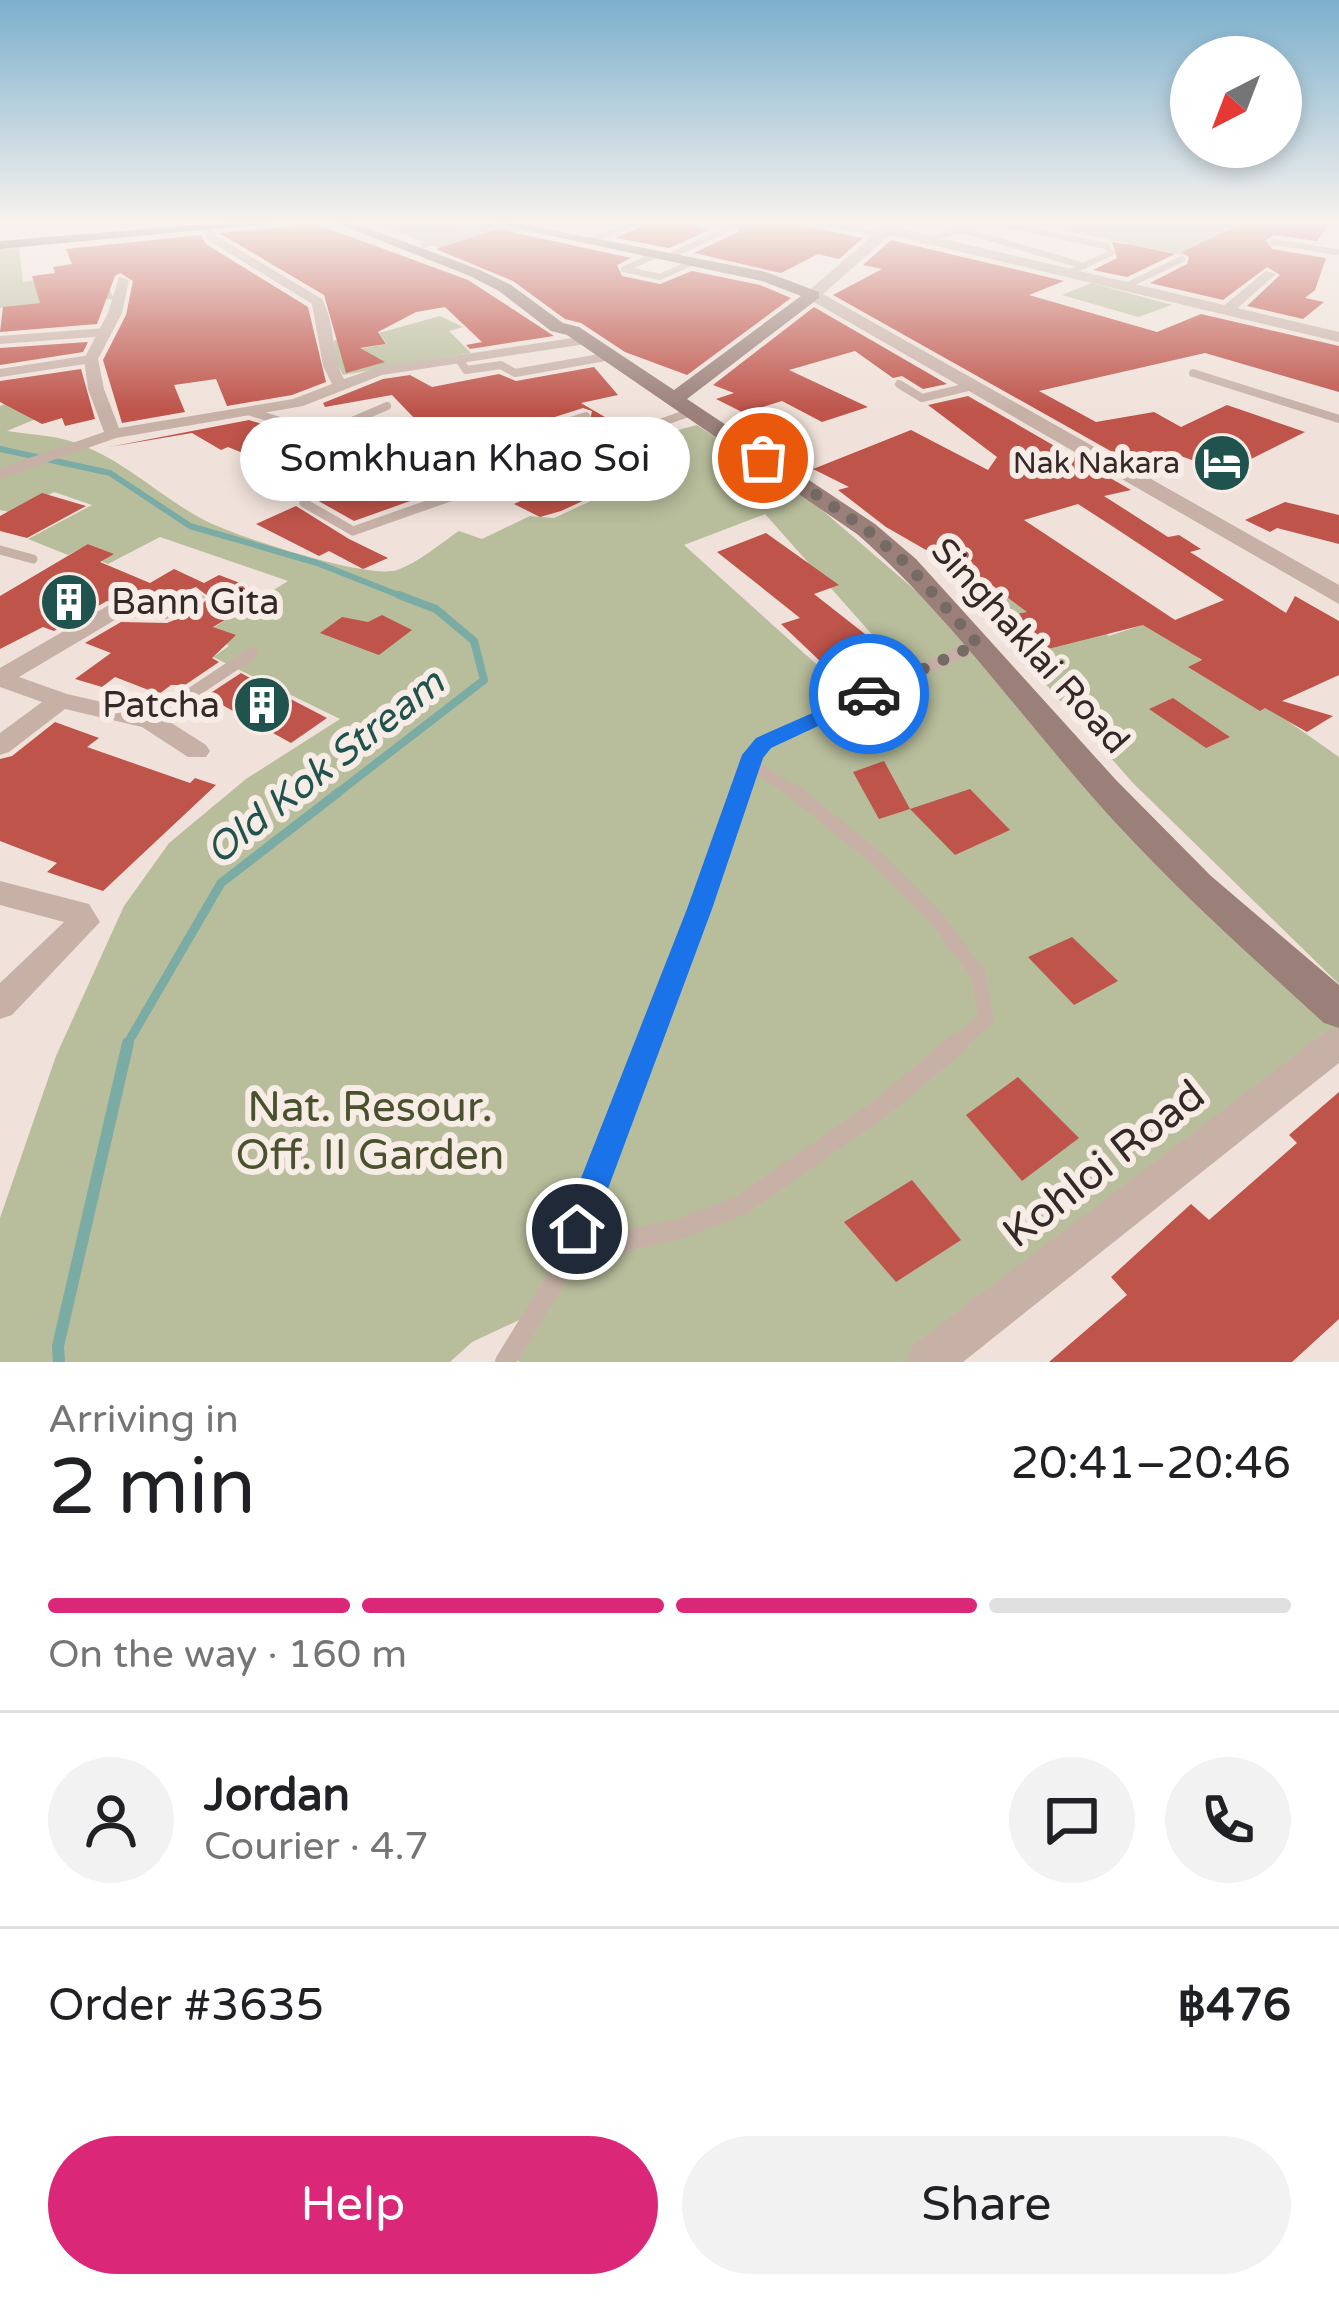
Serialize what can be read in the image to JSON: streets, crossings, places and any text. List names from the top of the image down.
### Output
{
  "streets": {
    "main road": ["Singhaklai Road"],
    "street": ["Kohloi Road"]
  },
  "water": ["Old Kok Stream"],
  "parks": ["Nat. Resour. Off. II Garden"],
  "places": {
    "other": ["Somkhuan Khao Soi"],
    "hotel": ["Nak Nakara"],
    "building": ["Bann Gita", "Patcha"]
  },
  "north": "bottom left",
  "page": {
    "bubble": "Somkhuan Khao Soi",
    "heading": ["2 min", "Arriving in", "20:41–20:46"],
    "panel": [
      "Jordan",
      "Courier · 4.7",
      "Order #3635",
      "฿476"
    ],
    "bar": "On the way · 160 m",
    "buttons": ["Help", "Share"]
  }
}
